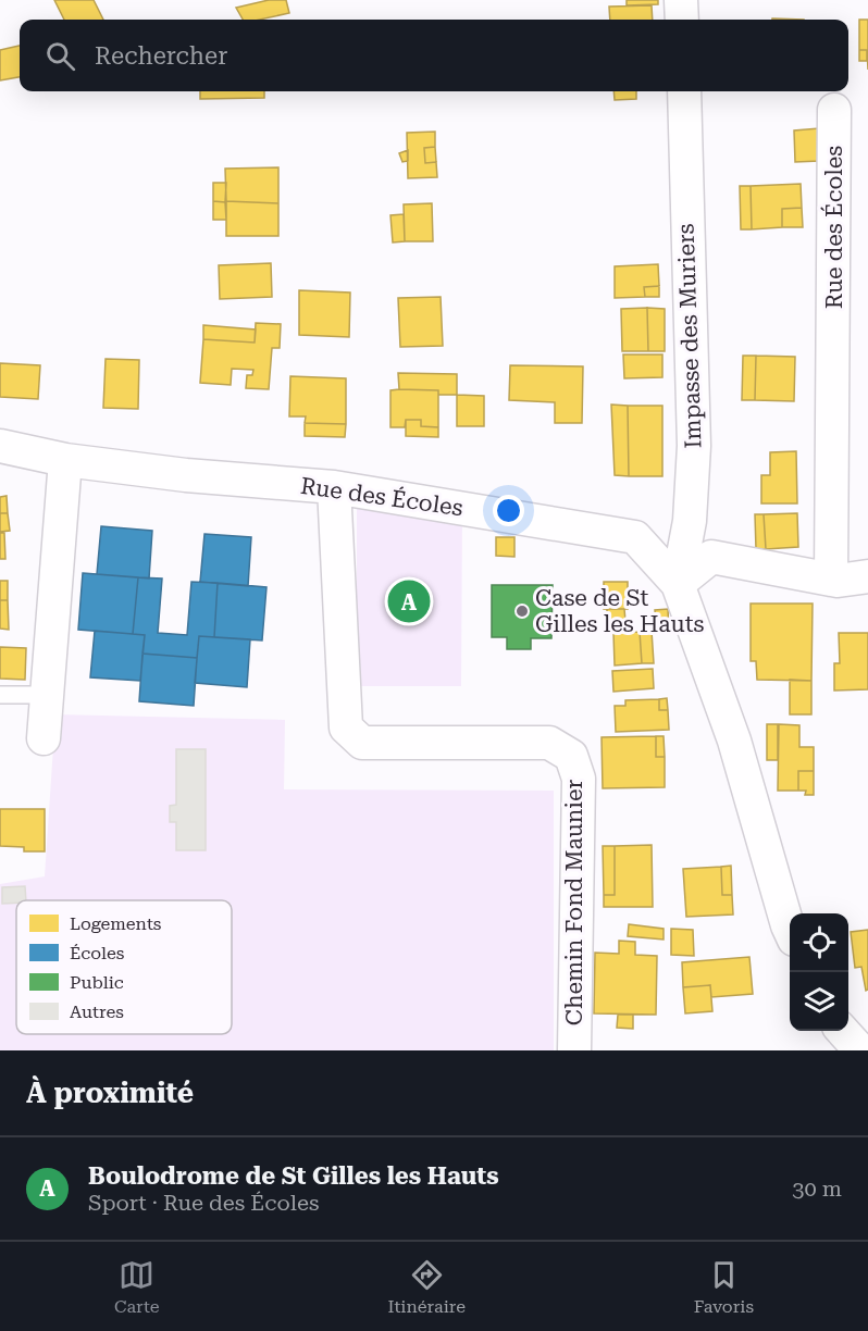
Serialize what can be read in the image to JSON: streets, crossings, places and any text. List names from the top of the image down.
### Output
{
  "streets": {
    "street": ["Rue des Écoles", "Impasse des Muriers", "Chemin Fond Maunier"]
  },
  "crossings": [
    ["Rue des Écoles", "Impasse des Muriers"],
    ["Rue des Écoles", "Chemin Fond Maunier"]
  ],
  "places": ["Case de St Gilles les Hauts"],
  "legend": [
    "Logements",
    "Écoles",
    "Public",
    "Autres"
  ],
  "page": {
    "search": "Rechercher",
    "pins": "A",
    "heading": "À proximité",
    "list": [
      {
        "mark": "A",
        "name": "Boulodrome de St Gilles les Hauts",
        "note": "Sport · Rue des Écoles",
        "value": "30 m"
      }
    ],
    "nav": ["Carte", "Itinéraire", "Favoris"]
  }
}
